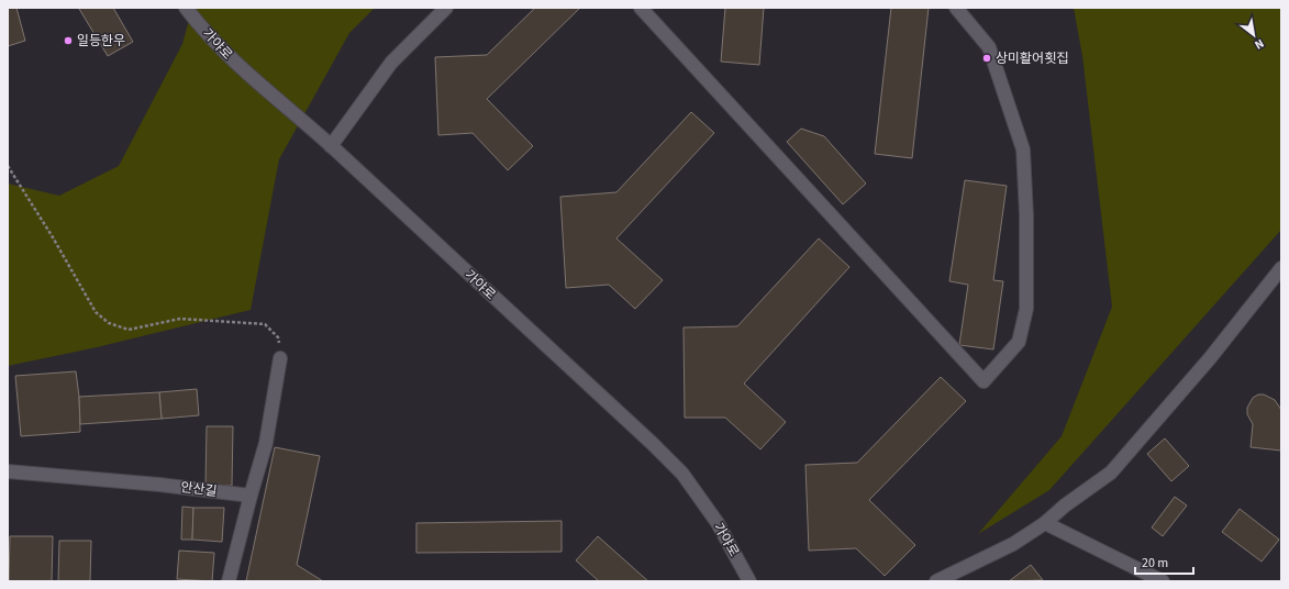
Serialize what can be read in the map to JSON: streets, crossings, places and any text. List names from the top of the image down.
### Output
{
  "streets": {
    "street": ["가야로", "안산길"]
  },
  "places": ["일등한우", "상미활어횟집"],
  "scale_bar": "20 m",
  "north": "bottom right"
}
